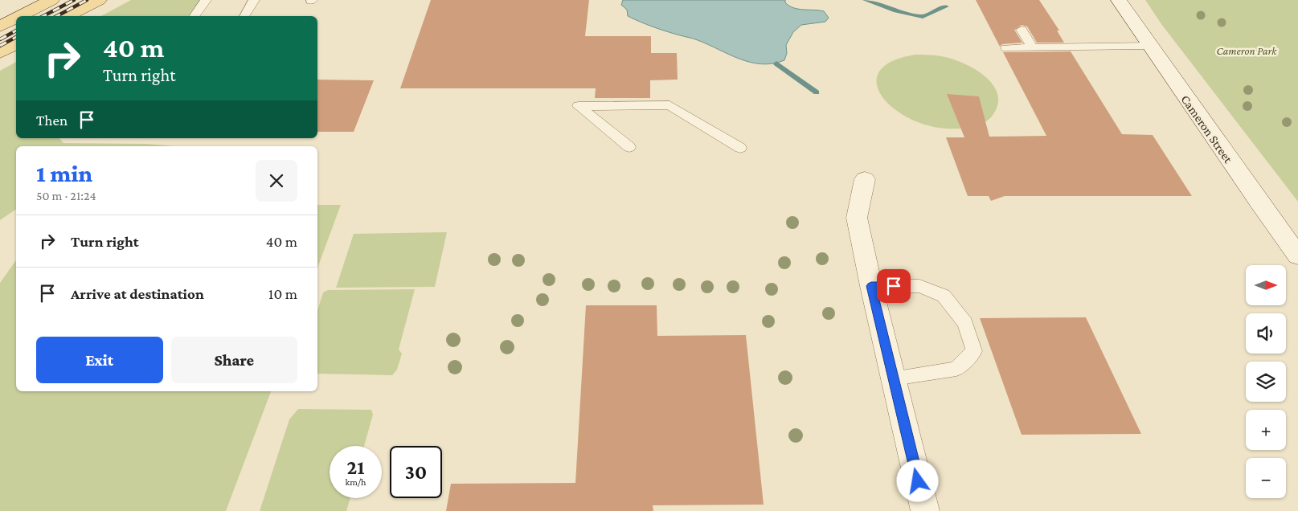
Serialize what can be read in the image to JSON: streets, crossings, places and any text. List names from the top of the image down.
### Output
{
  "streets": {
    "street": ["Cameron Street"]
  },
  "parks": ["Cameron Park"],
  "north": "right",
  "page": {
    "turn": ["40 m", "Turn right"],
    "then": "Then",
    "heading": ["1 min", "50 m · 21:24"],
    "list": [
      {
        "name": "Turn right",
        "value": "40 m"
      },
      {
        "name": "Arrive at destination",
        "value": "10 m"
      }
    ],
    "map_buttons": ["+", "−"],
    "buttons": ["Exit", "Share"],
    "speed": "21 km/h",
    "limit": "30"
  }
}
